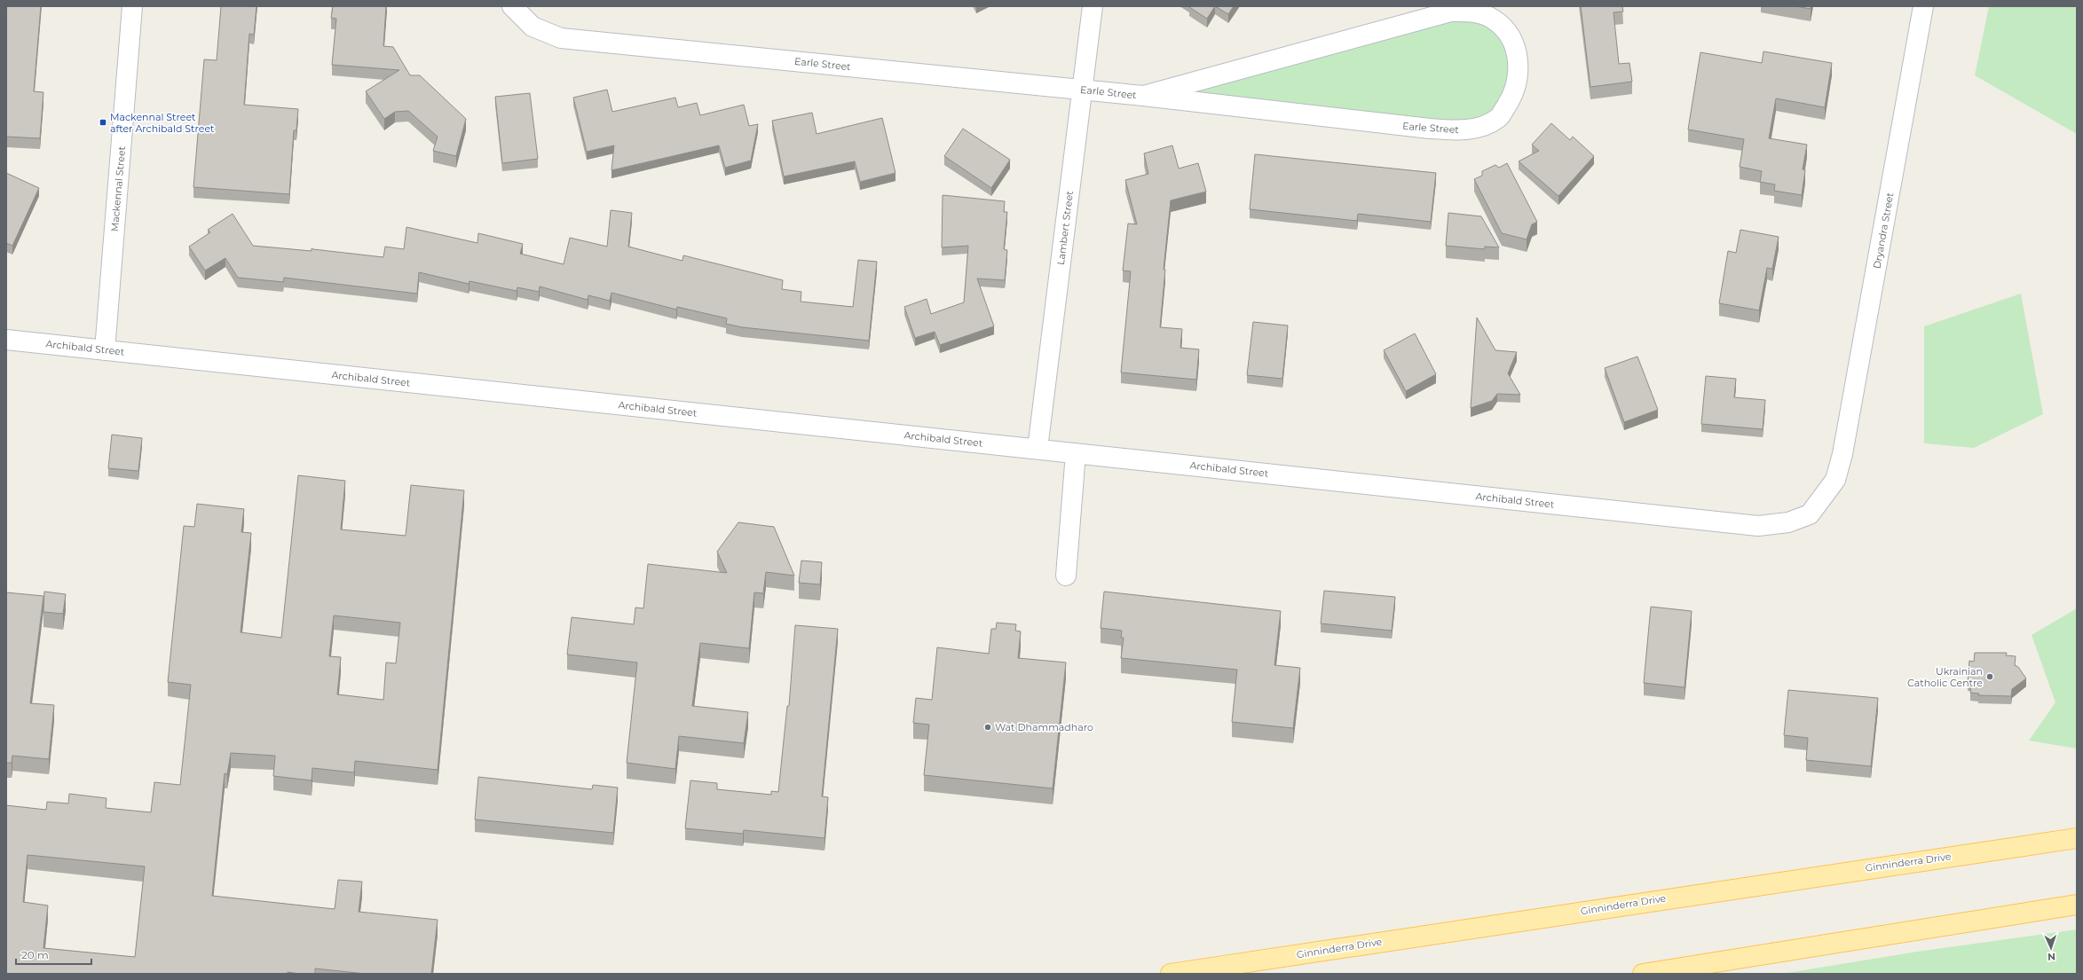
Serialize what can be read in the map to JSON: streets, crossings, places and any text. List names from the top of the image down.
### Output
{
  "streets": {
    "main road": ["Ginninderra Drive"],
    "street": [
      "Earle Street",
      "Mackennal Street",
      "Lambert Street",
      "Dryandra Street",
      "Archibald Street"
    ]
  },
  "crossings": [
    ["Earle Street", "Lambert Street"],
    ["Mackennal Street", "Archibald Street"],
    ["Lambert Street", "Archibald Street"],
    ["Dryandra Street", "Archibald Street"]
  ],
  "places": {
    "transit": ["Mackennal Street after Archibald Street"],
    "other": ["Ukrainian Catholic Centre", "Wat Dhammadharo"]
  },
  "scale_bar": "20 m",
  "north": "bottom"
}
